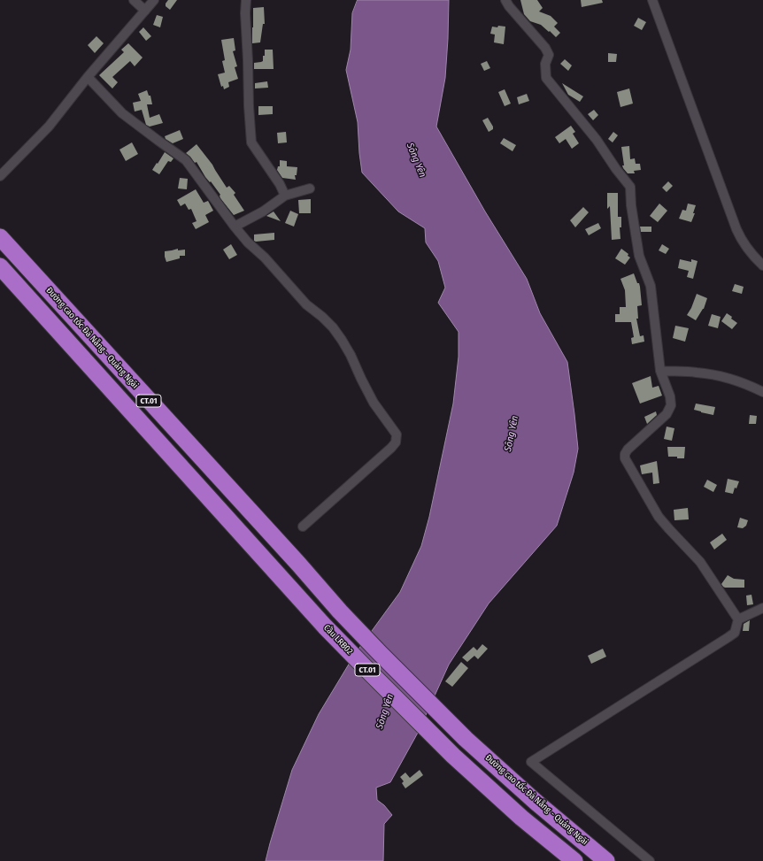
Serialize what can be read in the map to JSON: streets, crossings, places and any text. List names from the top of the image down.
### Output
{
  "streets": {
    "highway": ["Đường cao tốc Đà Nẵng - Quảng Ngãi", "CT.01", "Cầu LRB02"]
  },
  "water": ["Sông Yên"]
}
